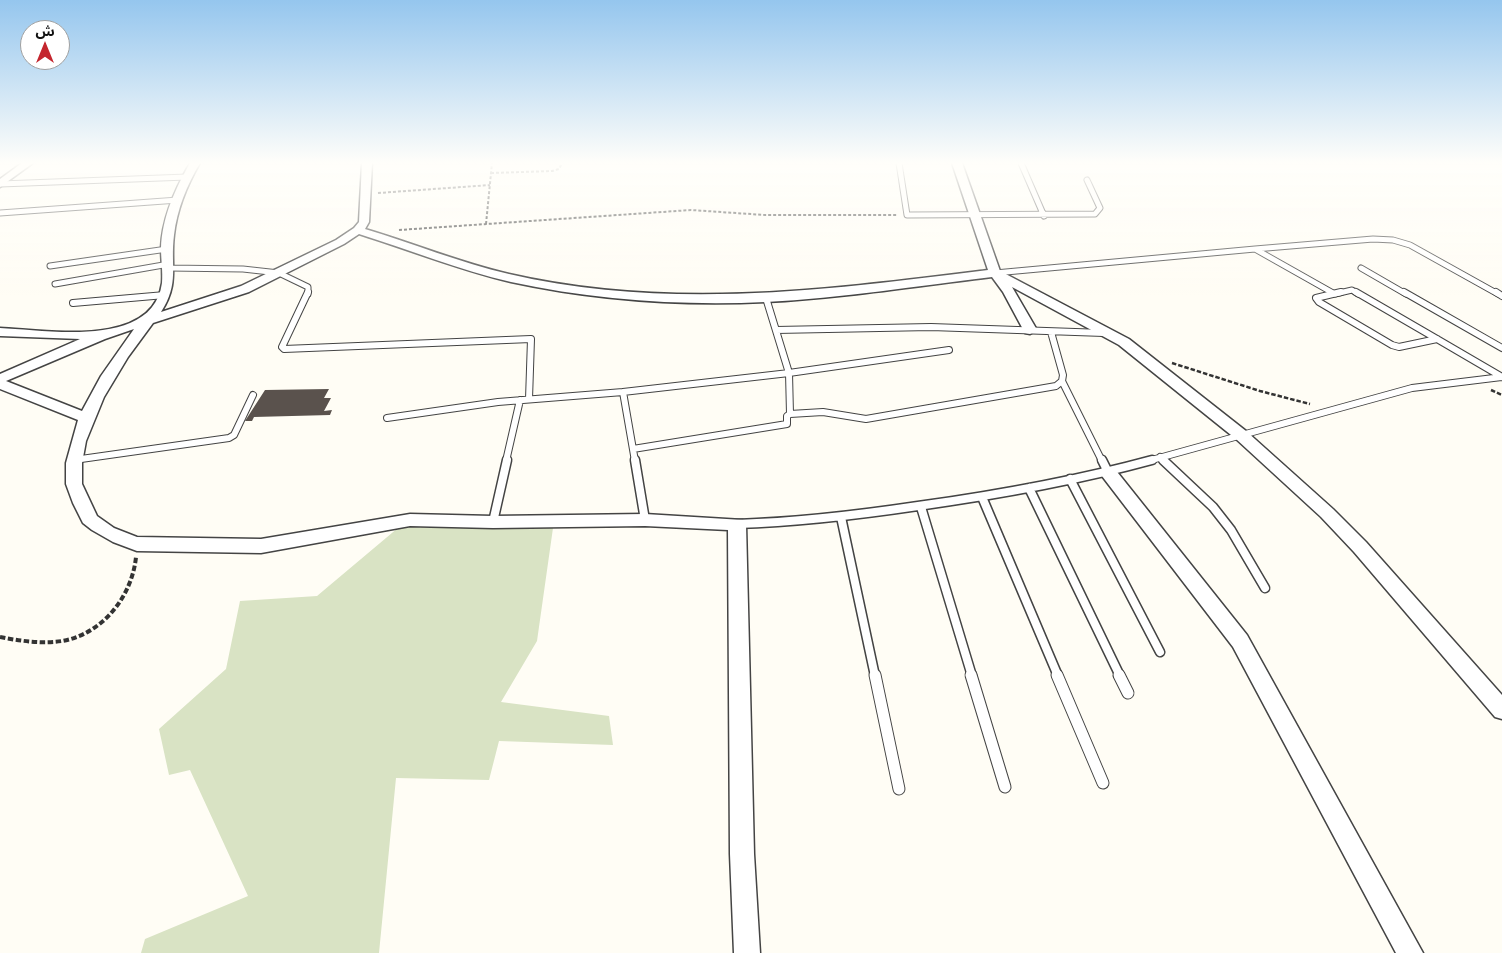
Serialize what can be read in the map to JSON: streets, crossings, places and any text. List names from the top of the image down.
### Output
{
  "north": "top"
}
